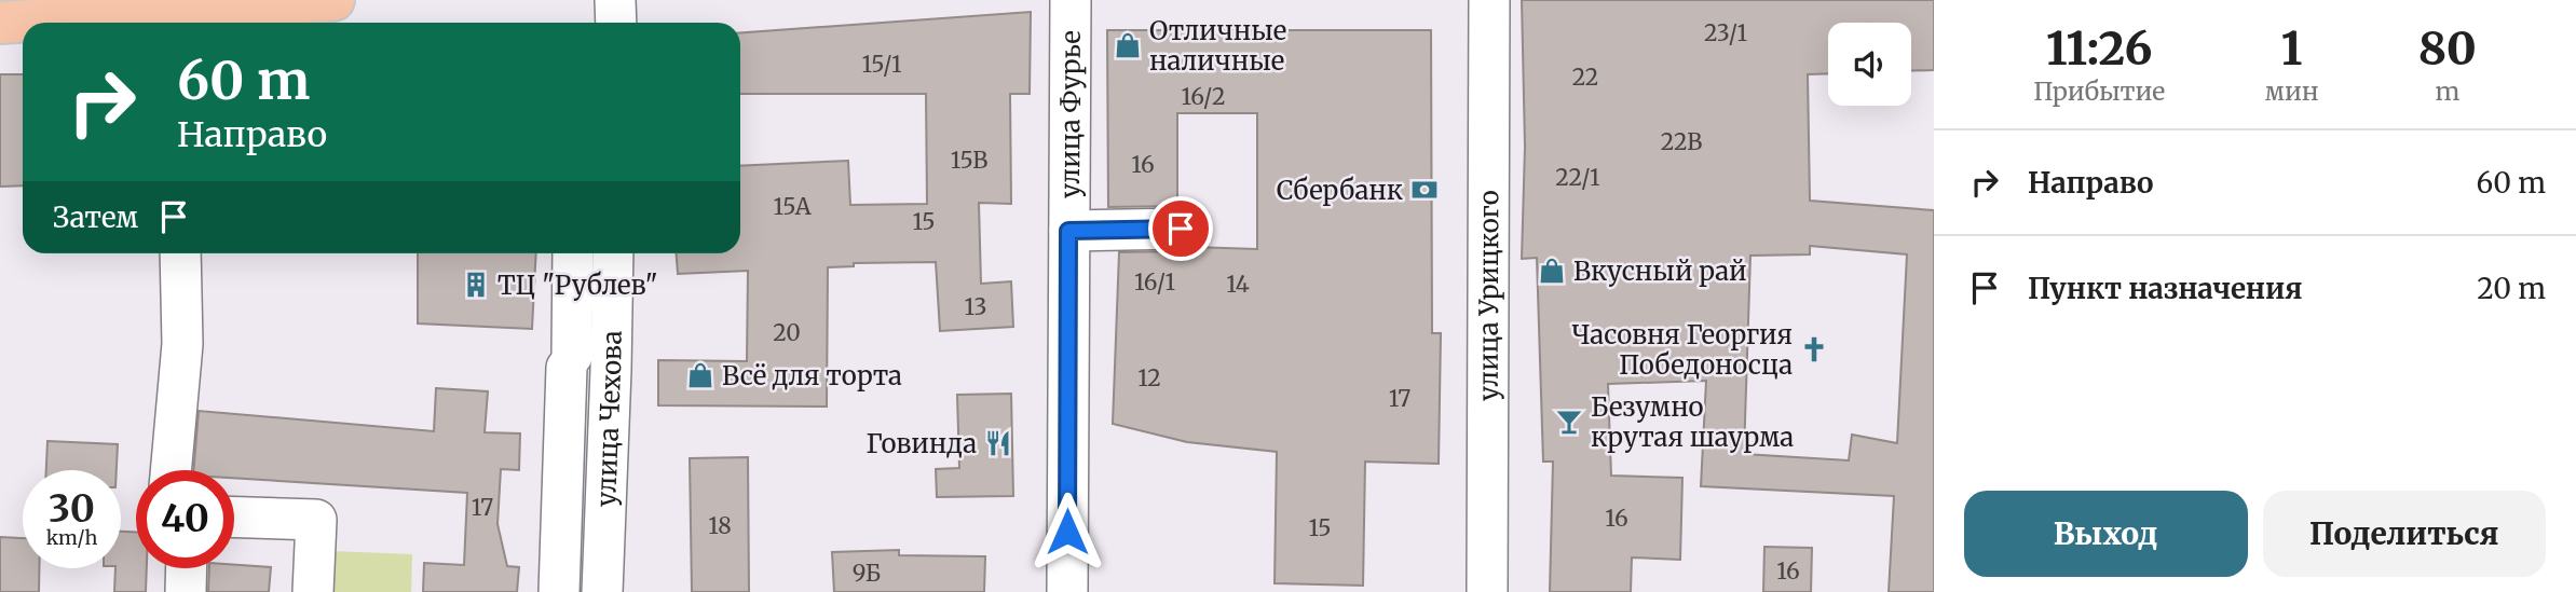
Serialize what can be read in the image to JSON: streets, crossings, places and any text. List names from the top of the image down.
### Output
{
  "streets": {
    "street": ["улица Фурье", "улица Урицкого", "улица Чехова"]
  },
  "places": {
    "shop": ["Отличные наличные", "Вкусный рай", "Всё для торта"],
    "bank": ["Сбербанк"],
    "building": ["ТЦ \"Рублев\""],
    "church": ["Часовня Георгия Победоносца"],
    "bar": ["Безумно крутая шаурма"],
    "restaurant": ["Говинда"]
  },
  "house_numbers": [
    "23/1",
    "15/1",
    "22",
    "16/2",
    "22В",
    "15В",
    "16",
    "22/1",
    "15А",
    "15",
    "16/1",
    "14",
    "13",
    "20",
    "12",
    "17",
    "17",
    "16",
    "18",
    "15",
    "16",
    "9Б"
  ],
  "page": {
    "eta": [
      "11:26",
      "Прибытие",
      "1",
      "мин",
      "80",
      "m"
    ],
    "turn": ["60 m", "Направо"],
    "list": [
      {
        "name": "Направо",
        "value": "60 m"
      },
      {
        "name": "Пункт назначения",
        "value": "20 m"
      }
    ],
    "then": "Затем",
    "speed": "30 km/h",
    "limit": "40",
    "buttons": ["Выход", "Поделиться"]
  }
}
